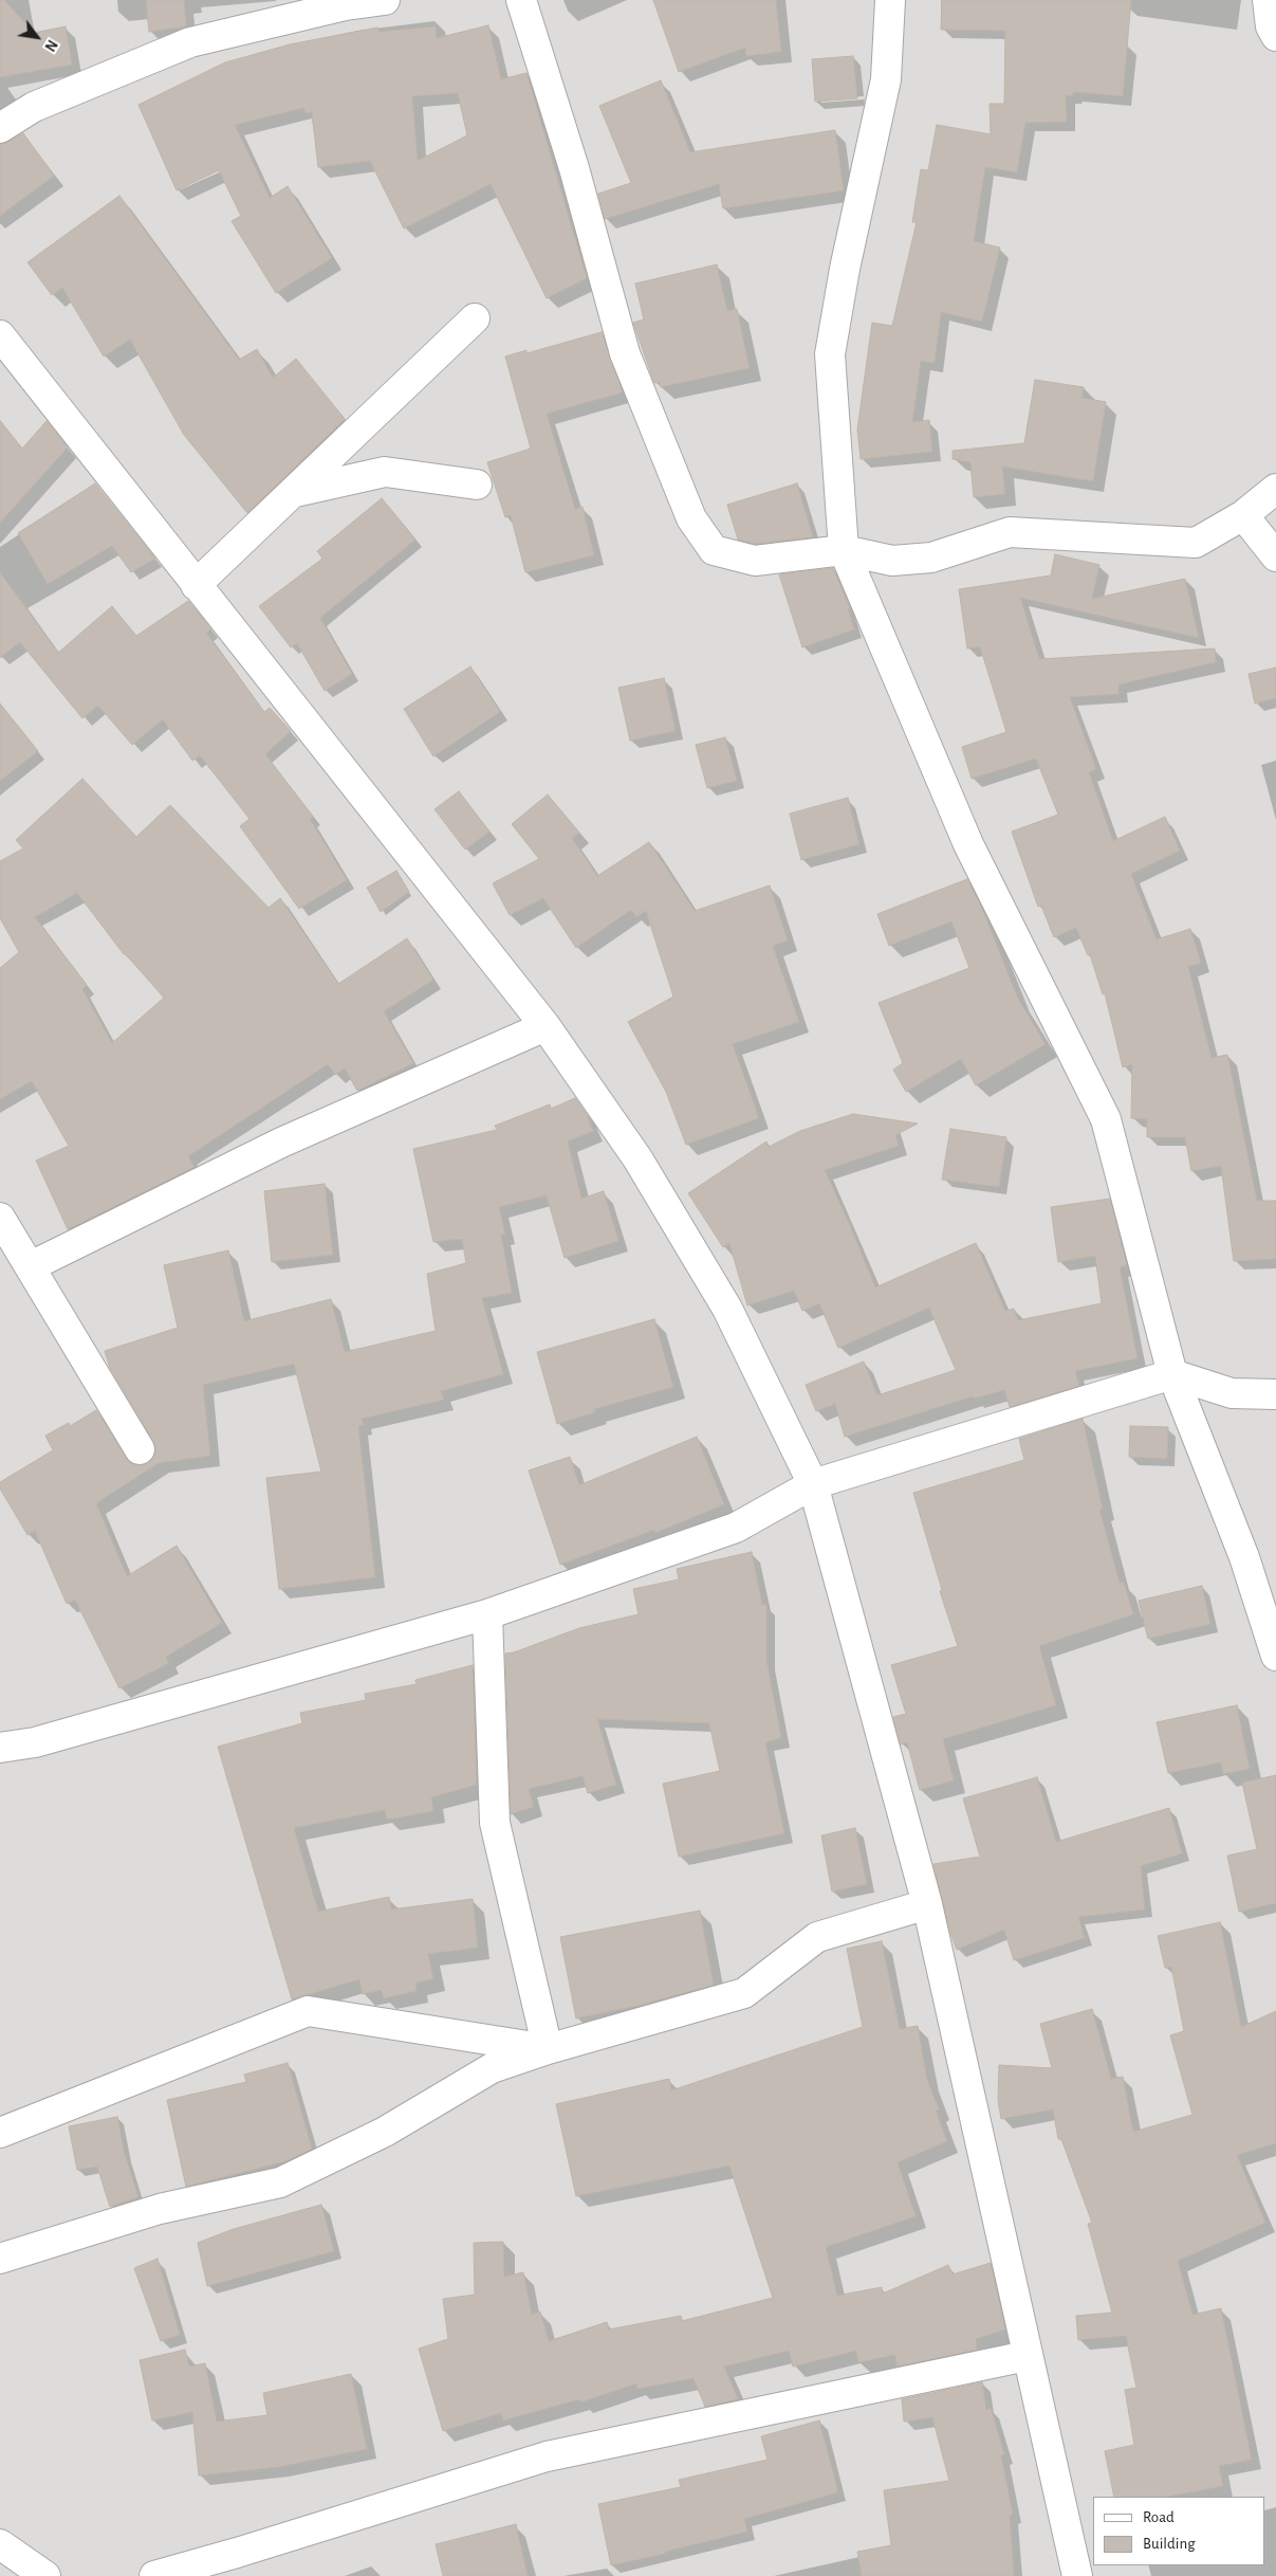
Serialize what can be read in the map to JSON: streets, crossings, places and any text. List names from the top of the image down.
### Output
{
  "legend": ["Road", "Building"],
  "north": "bottom right"
}
